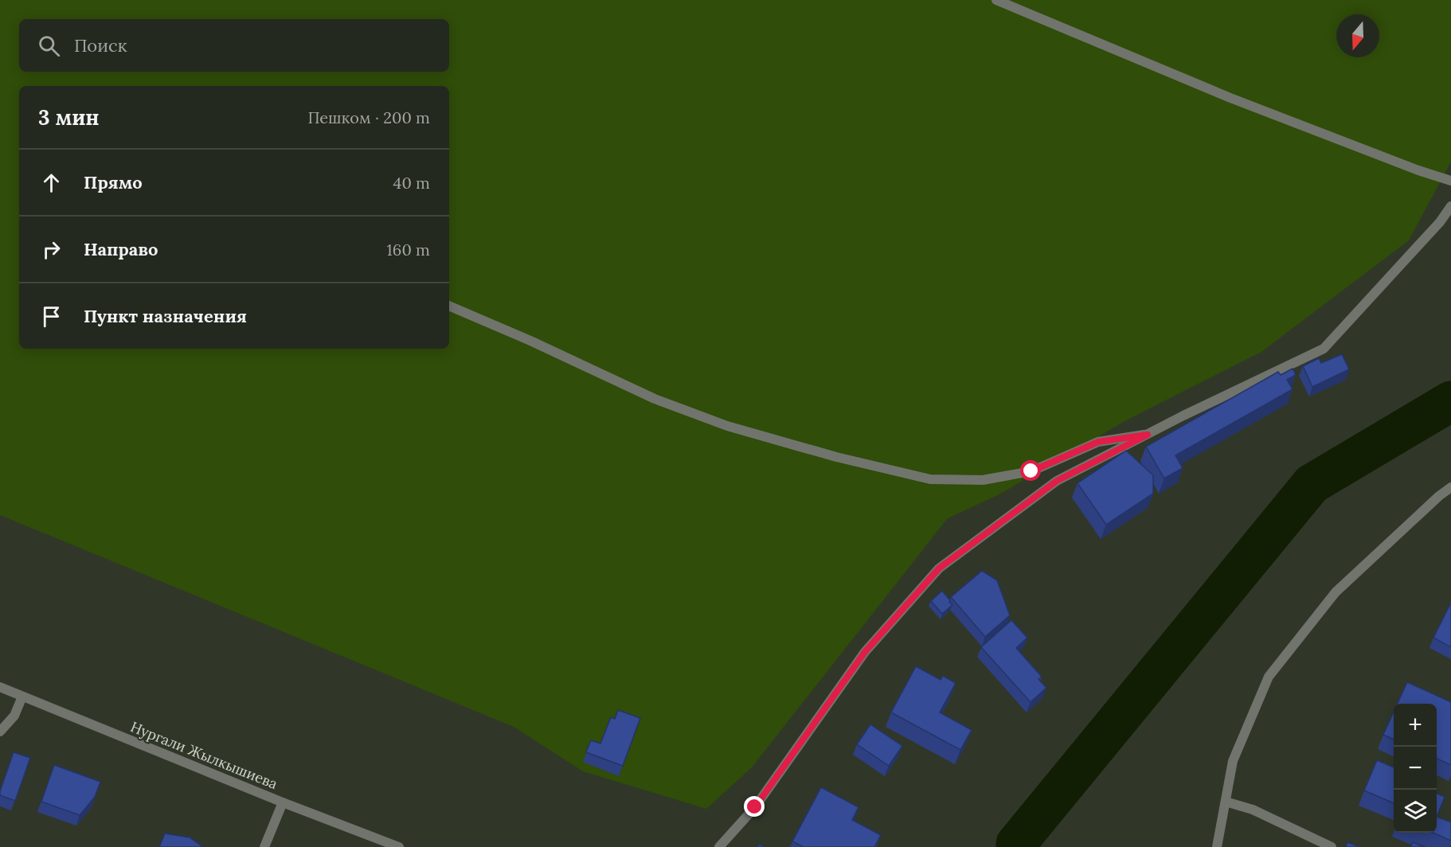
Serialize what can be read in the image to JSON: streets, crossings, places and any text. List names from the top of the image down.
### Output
{
  "streets": {
    "street": ["Нургали Жылкышиева"]
  },
  "north": "bottom",
  "page": {
    "search": "Поиск",
    "heading": ["3 мин", "Пешком · 200 m"],
    "list": [
      ["Прямо", "40 m"],
      ["Направо", "160 m"],
      "Пункт назначения"
    ],
    "map_buttons": ["+", "−"]
  }
}
